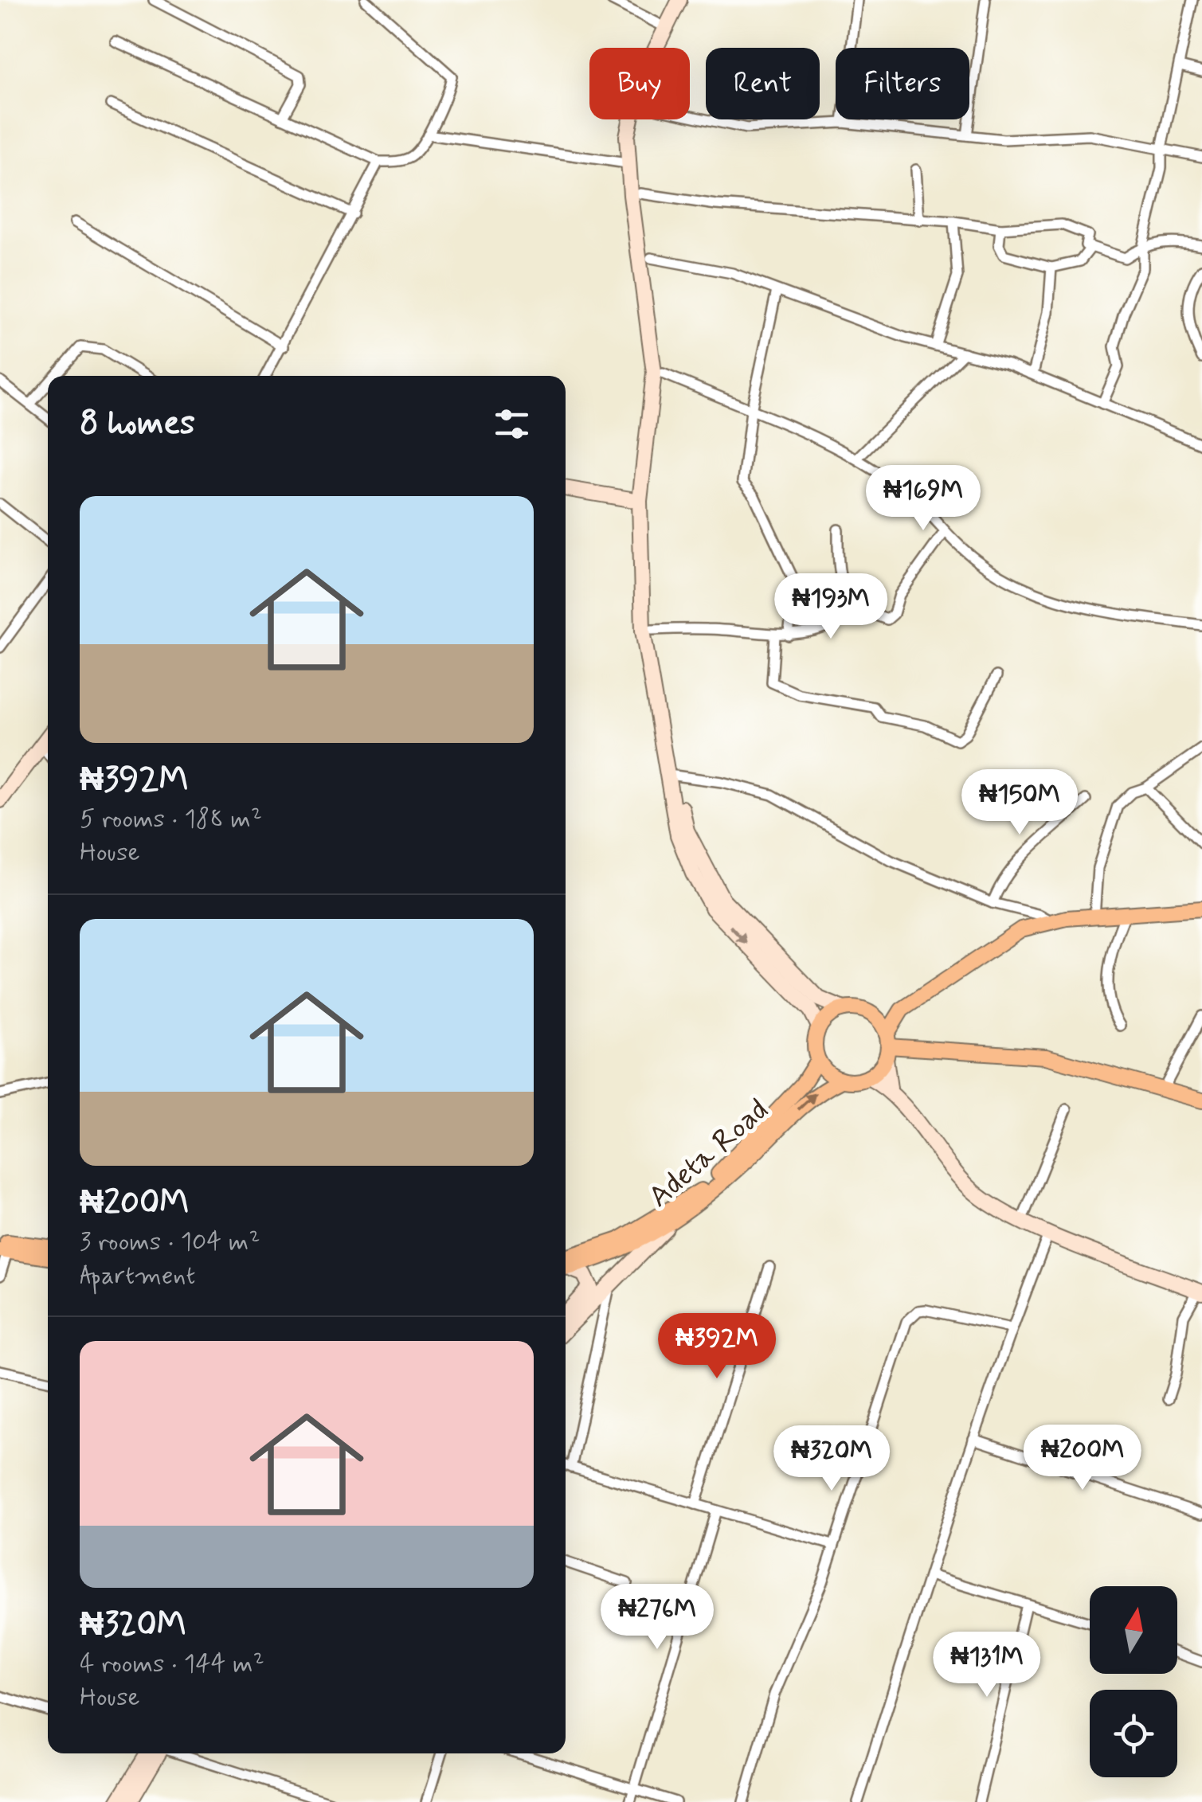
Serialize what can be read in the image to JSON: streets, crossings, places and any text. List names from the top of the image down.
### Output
{
  "streets": {
    "main road": ["Adeta Road"]
  },
  "north": "top",
  "page": {
    "chip": ["Buy", "Rent", "Filters"],
    "heading": "8 homes",
    "price": [
      "₦169M",
      "₦193M",
      "₦150M",
      "₦392M",
      "₦200M",
      "₦320M",
      "₦276M",
      "₦131M"
    ],
    "list": [
      {
        "name": "₦392M",
        "note": "5 rooms · 188 m² · House"
      },
      {
        "name": "₦200M",
        "note": "3 rooms · 104 m² · Apartment"
      },
      {
        "name": "₦320M",
        "note": "4 rooms · 144 m² · House"
      }
    ]
  }
}
